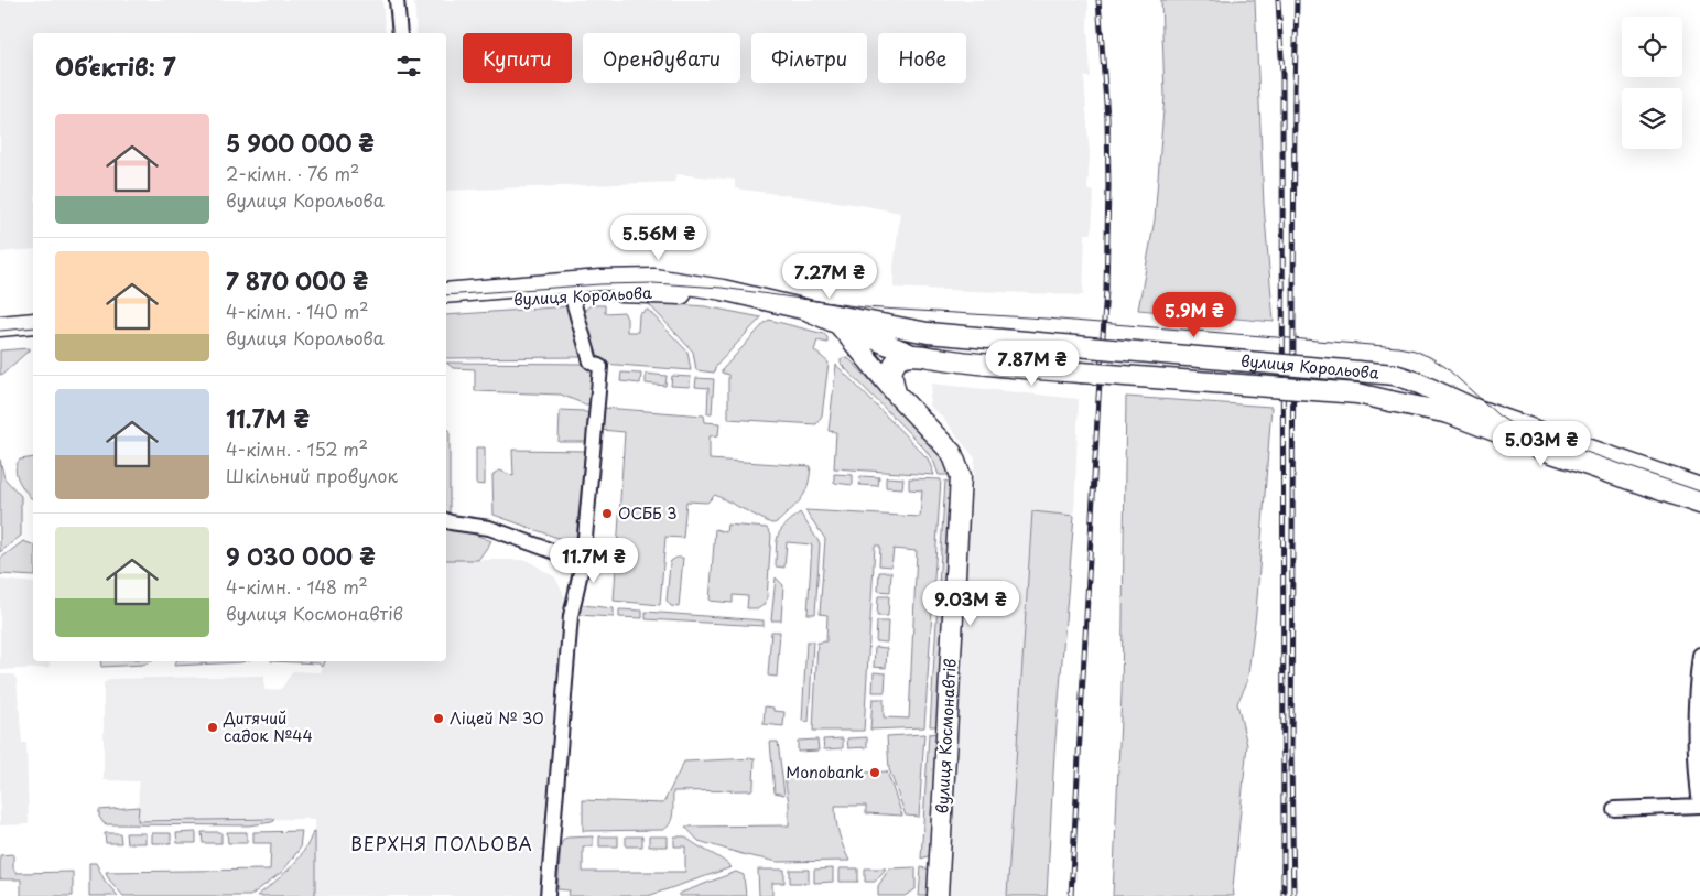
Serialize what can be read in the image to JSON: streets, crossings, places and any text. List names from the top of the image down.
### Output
{
  "streets": {
    "main road": ["вулиця Корольова", "вулиця Космонавтів"]
  },
  "crossings": [
    ["вулиця Корольова", "вулиця Космонавтів"]
  ],
  "districts": ["ВЕРХНЯ ПОЛЬОВА"],
  "places": [
    "ОСББ 3",
    "Ліцей № 30",
    "Дитячий садок №44",
    "Monobank"
  ],
  "page": {
    "chip": [
      "Купити",
      "Орендувати",
      "Фільтри",
      "Нове"
    ],
    "heading": "Об’єктів: 7",
    "list": [
      {
        "name": "5 900 000 ₴",
        "note": "2-кімн. · 76 m² · вулиця Корольова"
      },
      {
        "name": "7 870 000 ₴",
        "note": "4-кімн. · 140 m² · вулиця Корольова"
      },
      {
        "name": "11.7M ₴",
        "note": "4-кімн. · 152 m² · Шкільний провулок"
      },
      {
        "name": "9 030 000 ₴",
        "note": "4-кімн. · 148 m² · вулиця Космонавтів"
      }
    ],
    "price": [
      "5.56M ₴",
      "7.27M ₴",
      "5.9M ₴",
      "7.87M ₴",
      "5.03M ₴",
      "11.7M ₴",
      "9.03M ₴"
    ]
  }
}
